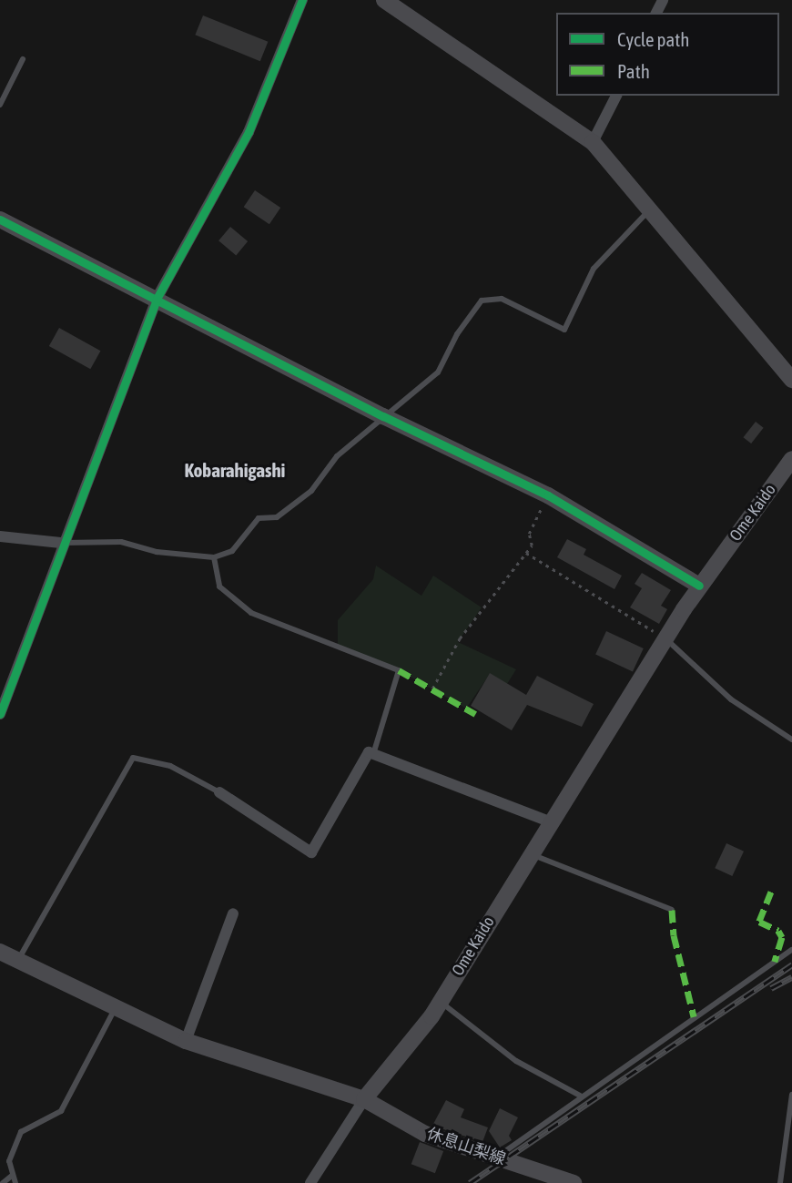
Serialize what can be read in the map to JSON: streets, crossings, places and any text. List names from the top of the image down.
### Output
{
  "streets": {
    "main road": ["Ome Kaido", "休息山梨線"]
  },
  "crossings": [
    ["Ome Kaido", "休息山梨線"]
  ],
  "districts": ["Kobarahigashi"],
  "legend": ["Cycle path", "Path"]
}
